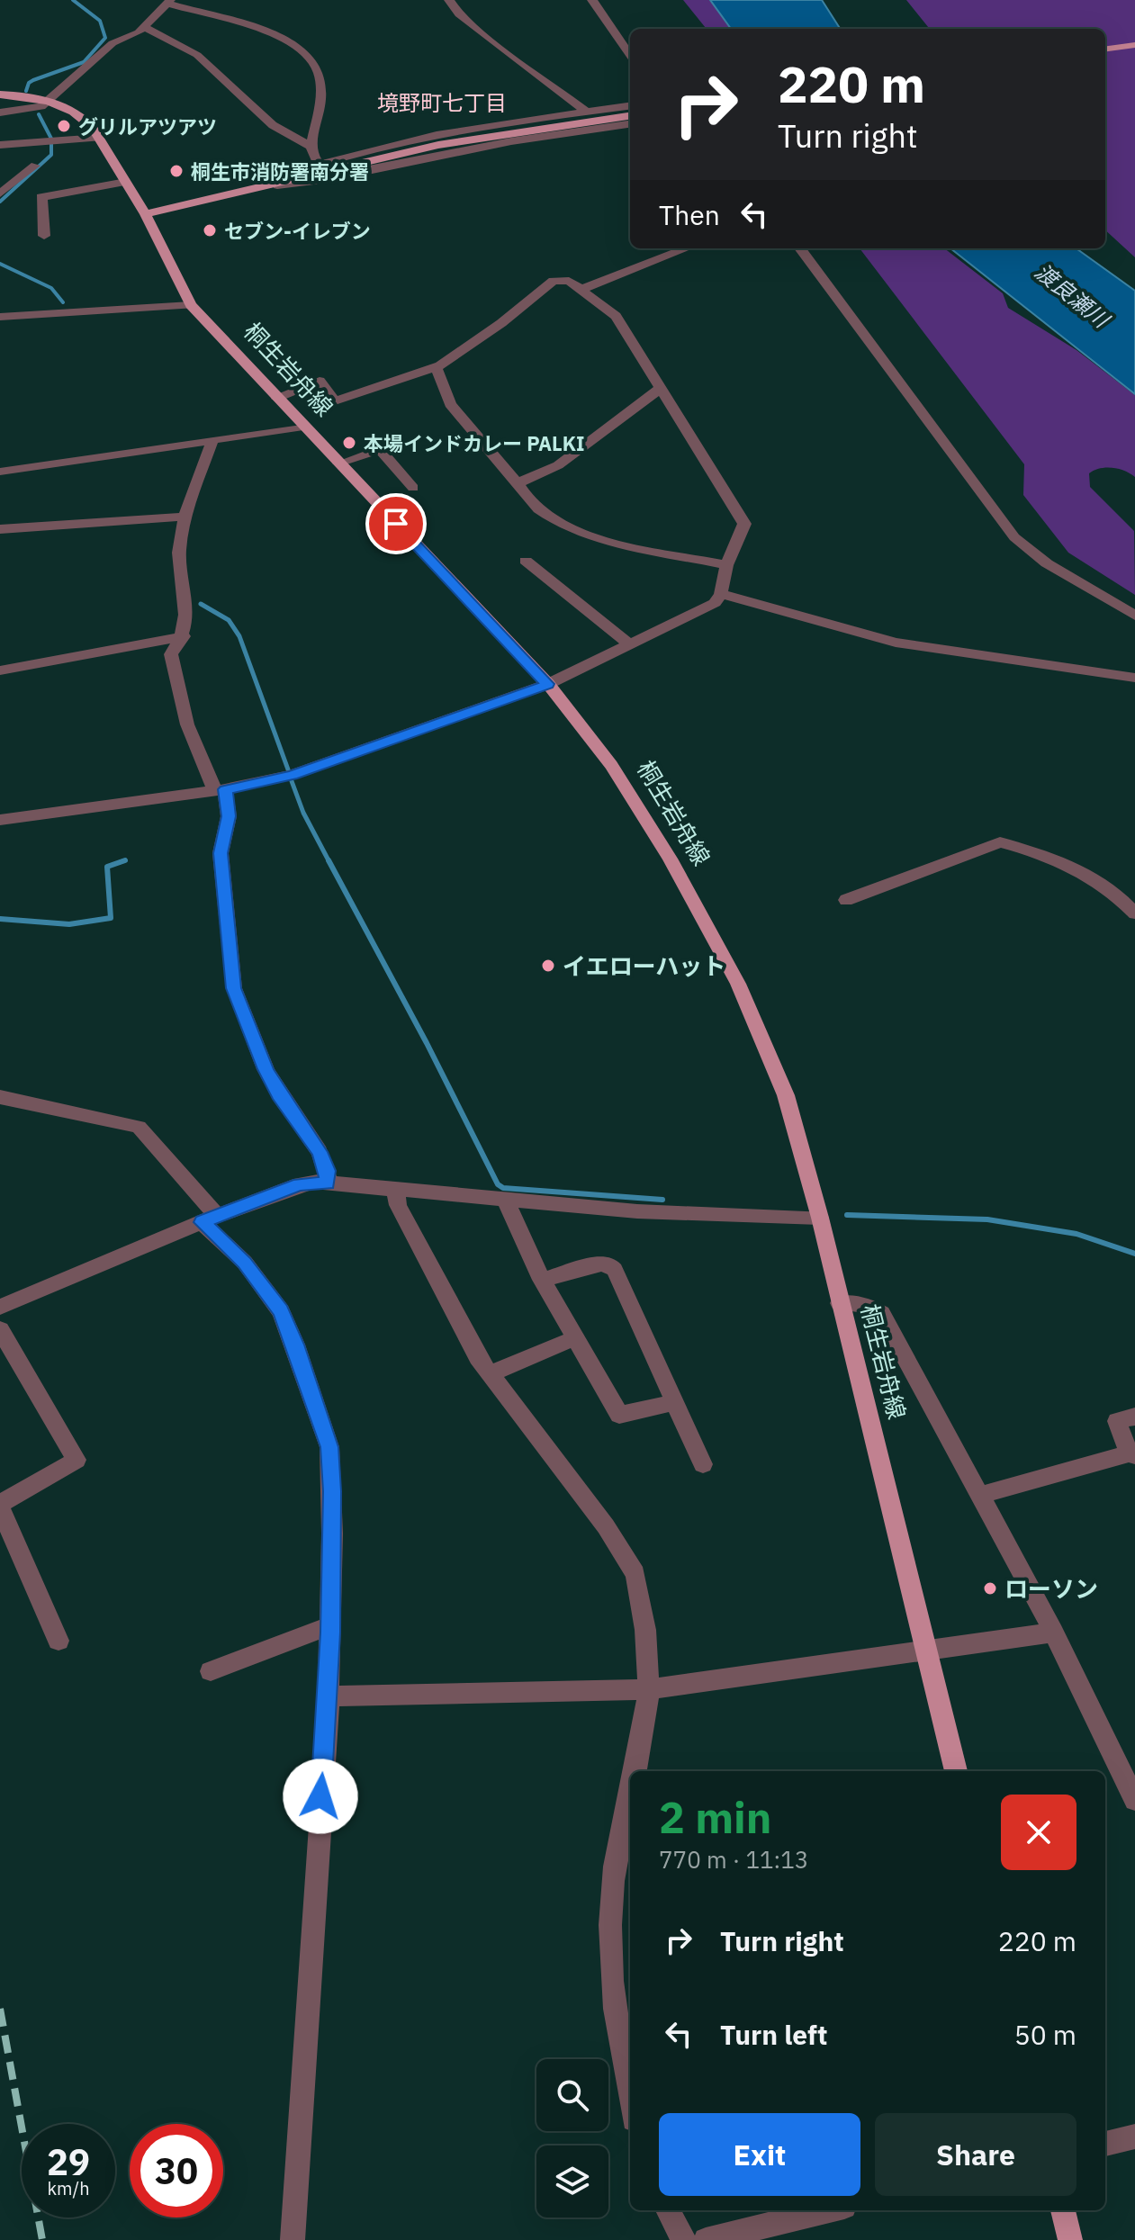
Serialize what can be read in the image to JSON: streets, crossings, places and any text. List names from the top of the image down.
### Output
{
  "streets": {
    "main road": ["桐生岩舟線"]
  },
  "districts": ["境野町七丁目"],
  "water": ["渡良瀬川"],
  "places": [
    "グリルアツアツ",
    "桐生市消防署南分署",
    "セブン-イレブン",
    "本場インドカレー PALKI",
    "イエローハット",
    "ローソン"
  ],
  "page": {
    "turn": ["220 m", "Turn right"],
    "then": "Then",
    "heading": ["2 min", "770 m · 11:13"],
    "list": [
      {
        "name": "Turn right",
        "value": "220 m"
      },
      {
        "name": "Turn left",
        "value": "50 m"
      }
    ],
    "buttons": ["Exit", "Share"],
    "speed": "29 km/h",
    "limit": "30"
  }
}
